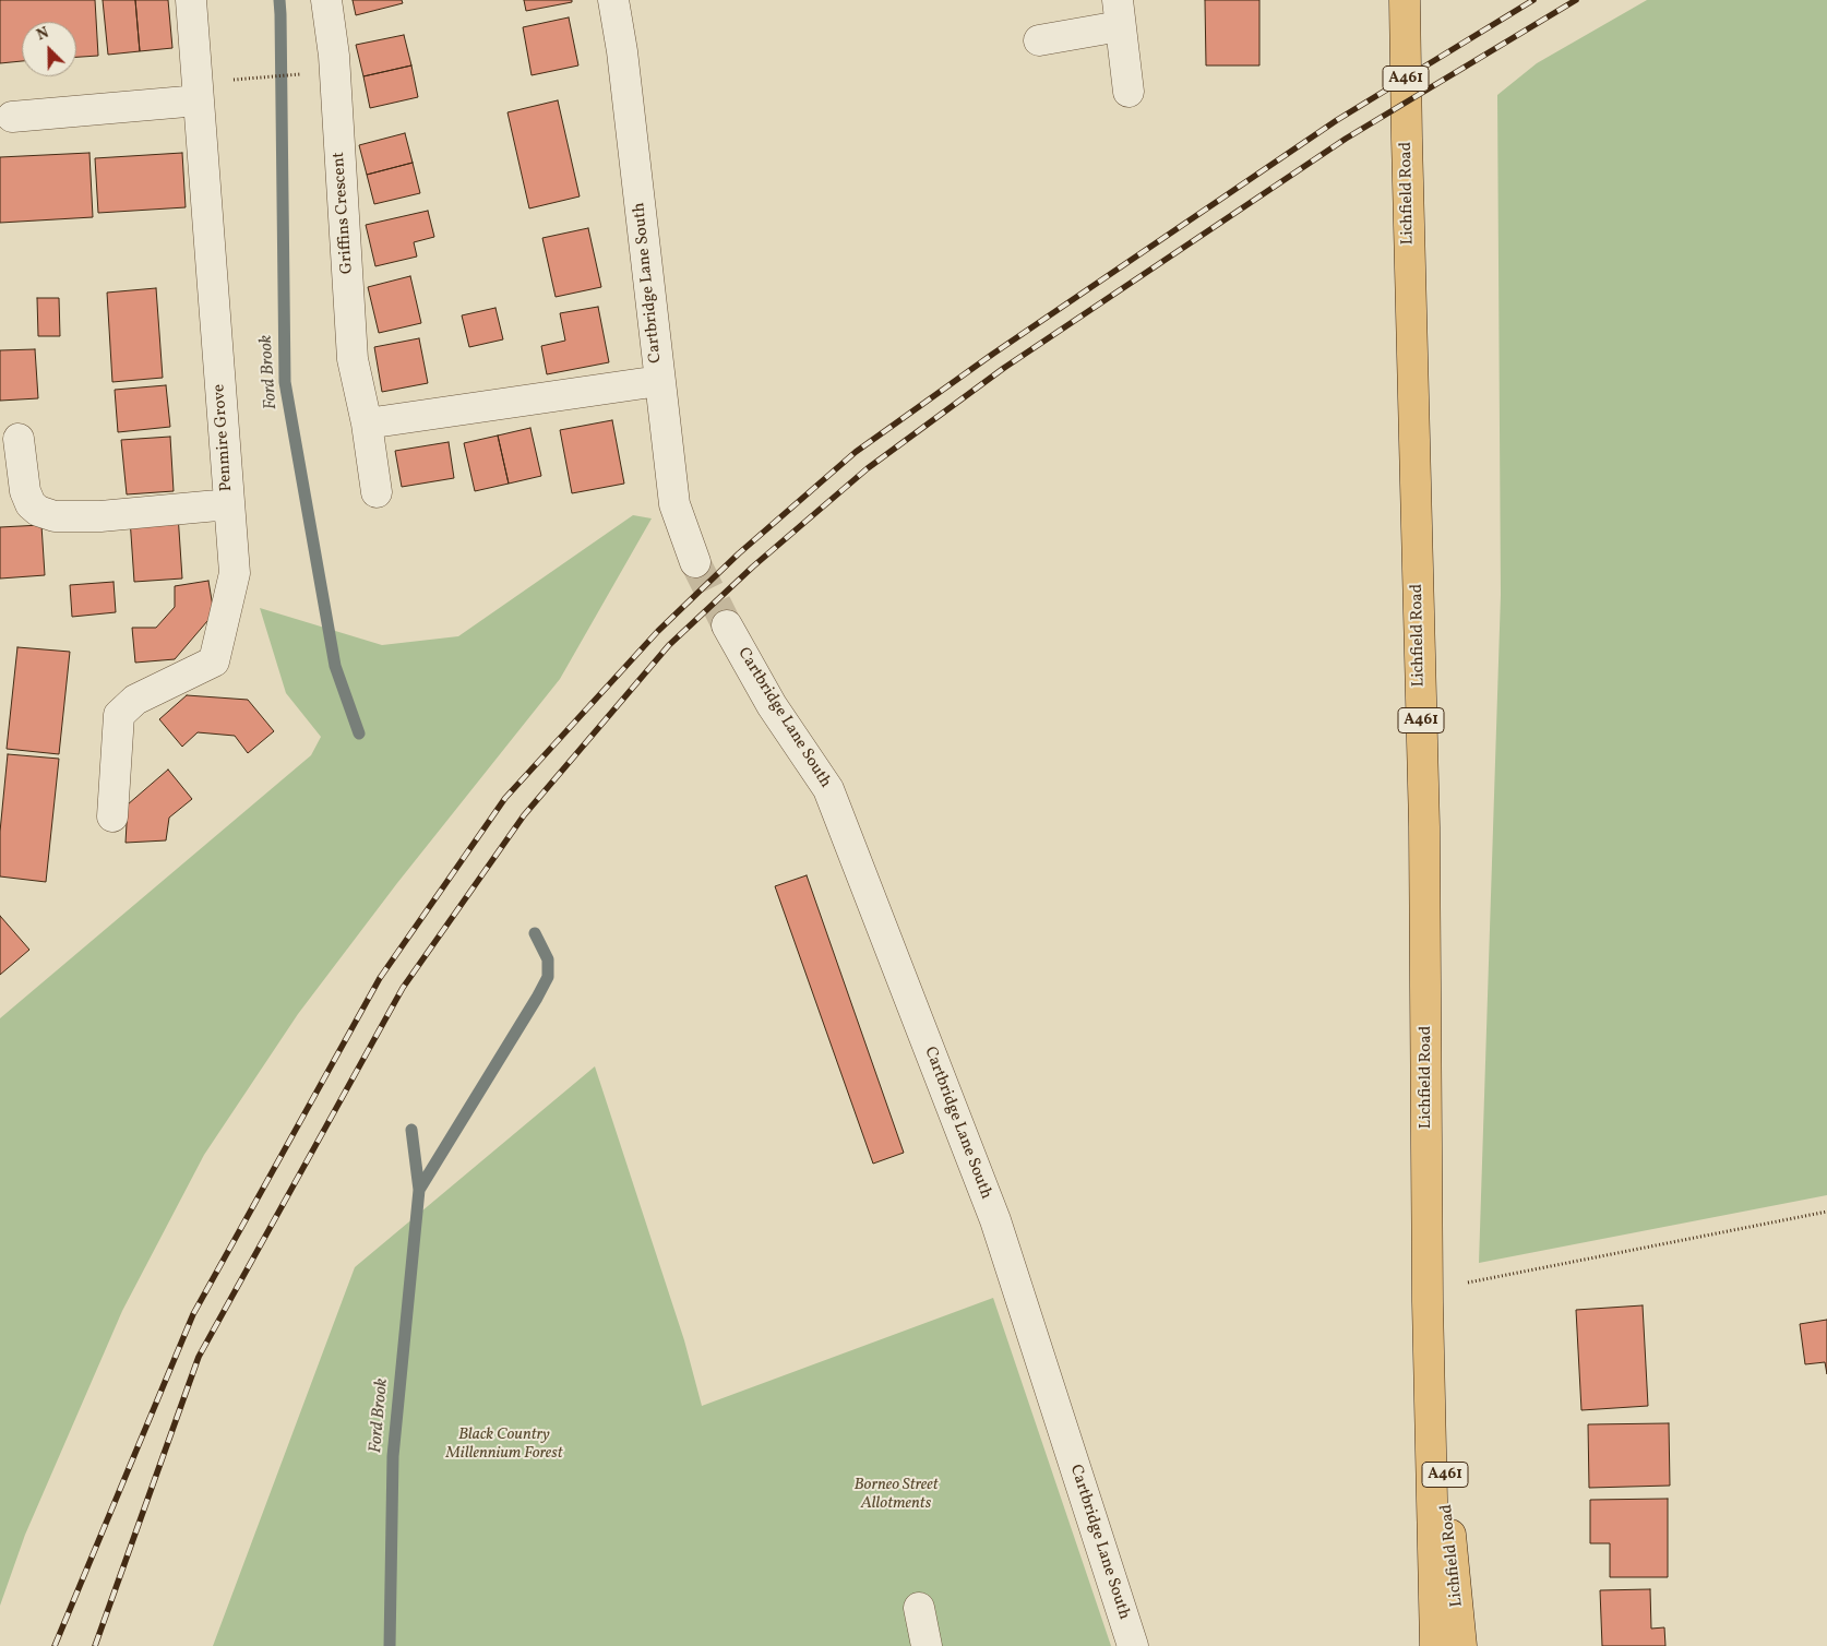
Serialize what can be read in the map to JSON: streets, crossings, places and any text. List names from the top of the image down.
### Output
{
  "streets": {
    "highway": ["A461", "Lichfield Road"],
    "street": ["Griffins Crescent", "Cartbridge Lane South", "Penmire Grove"]
  },
  "water": ["Ford Brook"],
  "parks": ["Black Country Millennium Forest", "Borneo Street Allotments"],
  "north": "top left"
}
